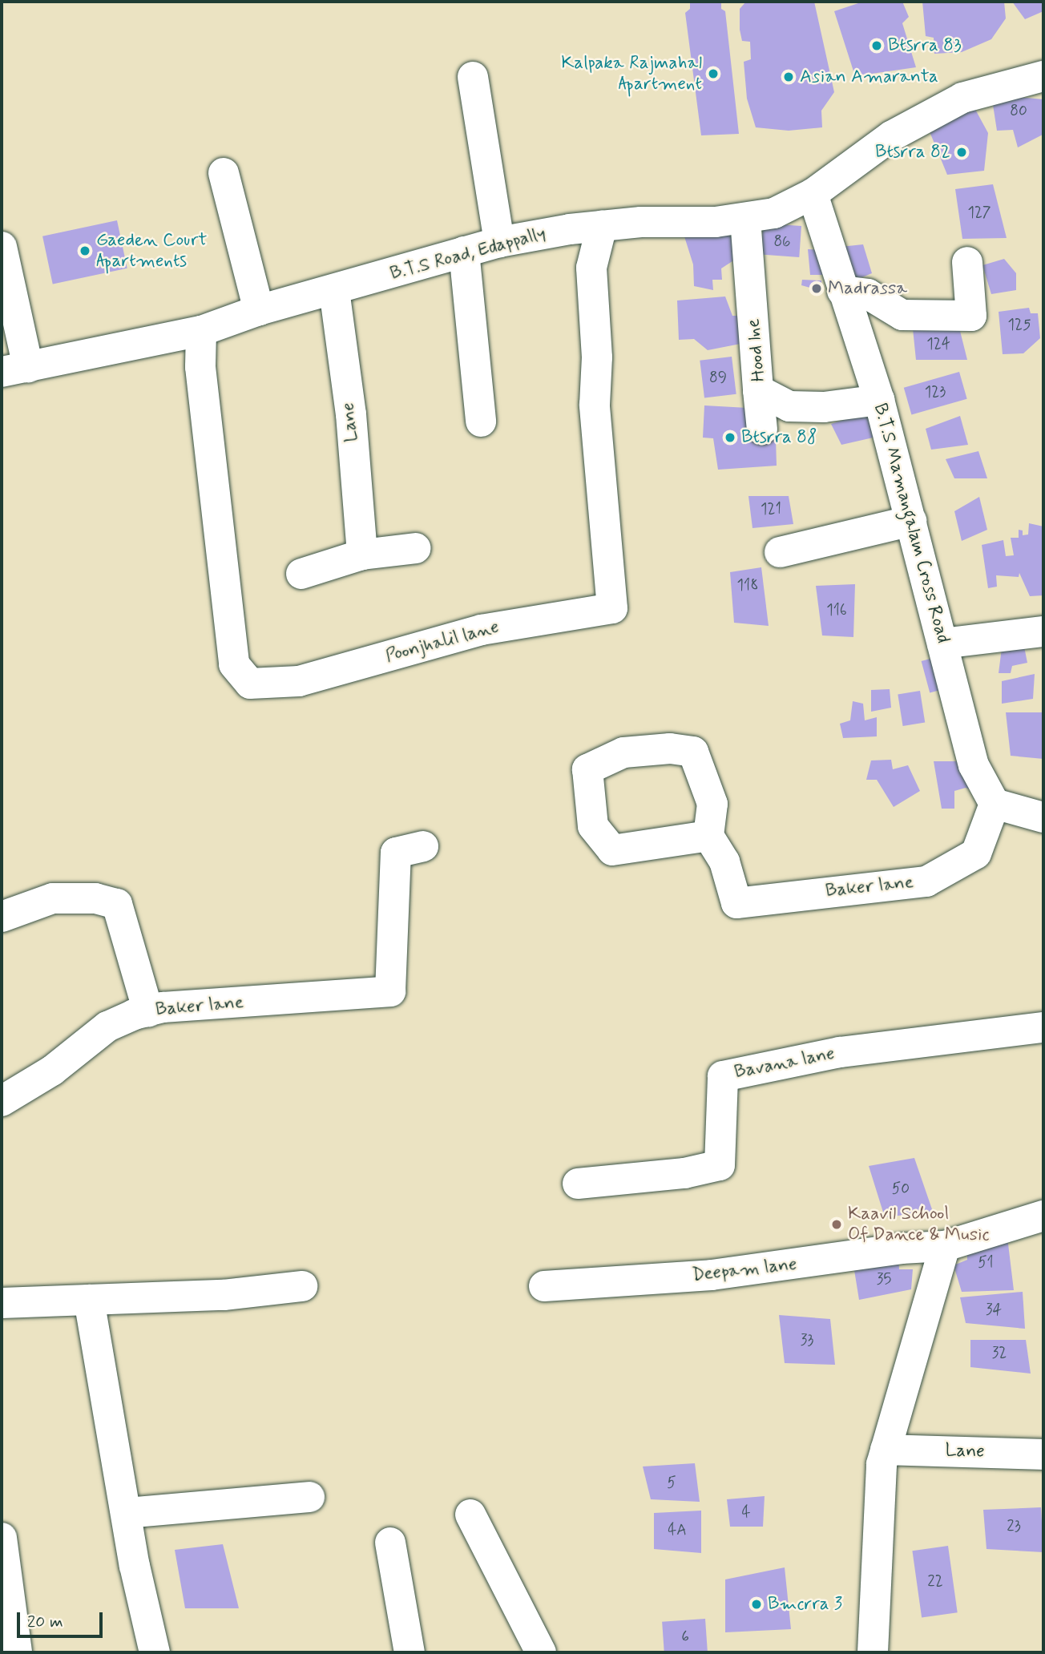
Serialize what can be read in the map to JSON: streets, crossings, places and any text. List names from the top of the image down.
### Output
{
  "streets": {
    "street": [
      "B.T.S Road, Edappally",
      "Hood lne",
      "Lane",
      "B.T.S Mamangalam Cross Road",
      "Poonjhalil lane",
      "Baker lane",
      "Bavana lane",
      "Deepam lane"
    ]
  },
  "crossings": [
    ["B.T.S Road, Edappally", "Hood lne"],
    ["B.T.S Road, Edappally", "Lane"],
    ["B.T.S Road, Edappally", "B.T.S Mamangalam Cross Road"],
    ["B.T.S Road, Edappally", "Poonjhalil lane"],
    ["Hood lne", "B.T.S Mamangalam Cross Road"],
    ["B.T.S Mamangalam Cross Road", "Baker lane"]
  ],
  "places": [
    "Btsrra 83",
    "Kalpaka Rajmahal Apartment",
    "Asian Amaranta",
    "Btsrra 82",
    "Gaeden Court Apartments",
    "Madrassa",
    "Btsrra 88",
    "Kaavil School Of Dance & Music",
    "Bmcrra 3"
  ],
  "house_numbers": [
    "80",
    "127",
    "86",
    "125",
    "124",
    "89",
    "123",
    "121",
    "118",
    "116",
    "50",
    "51",
    "35",
    "34",
    "33",
    "32",
    "5",
    "4",
    "23",
    "4A",
    "22",
    "6"
  ],
  "scale_bar": "20 m"
}
